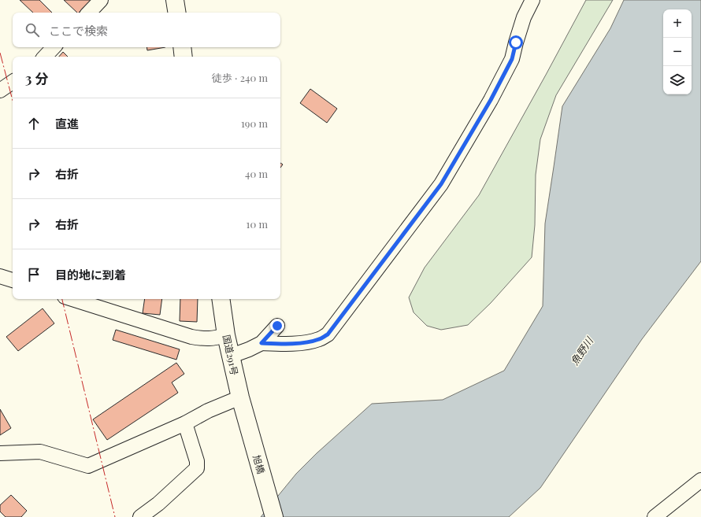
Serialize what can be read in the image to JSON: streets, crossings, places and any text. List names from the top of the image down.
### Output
{
  "streets": {
    "highway": ["国道291号", "旭橋"]
  },
  "crossings": [
    ["国道291号", "旭橋"]
  ],
  "water": ["魚野川"],
  "page": {
    "map_buttons": ["+", "−"],
    "search": "ここで検索",
    "heading": ["3 分", "徒歩 · 240 m"],
    "list": [
      ["直進", "190 m"],
      ["右折", "40 m"],
      ["右折", "10 m"],
      "目的地に到着"
    ]
  }
}
